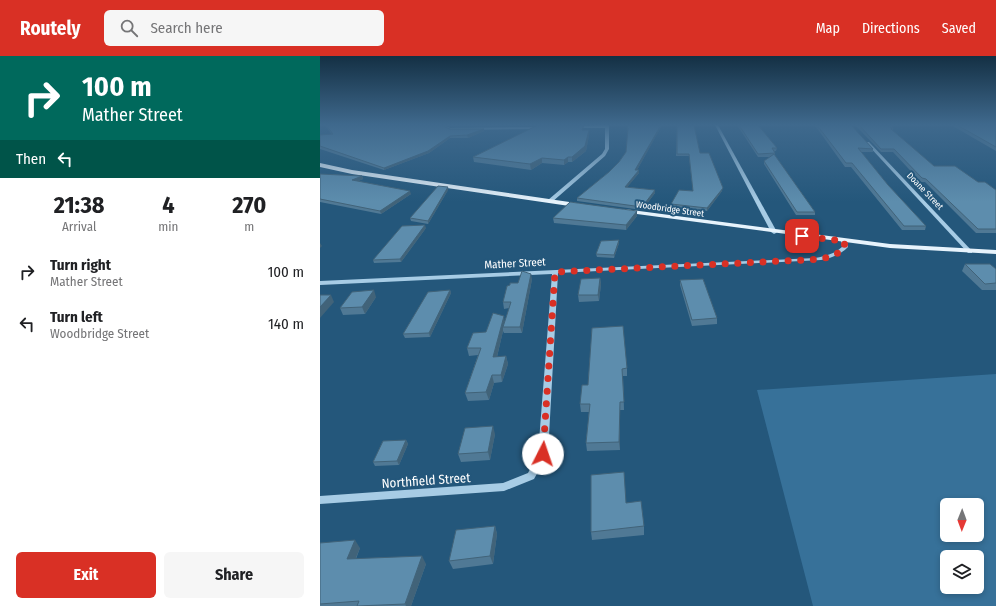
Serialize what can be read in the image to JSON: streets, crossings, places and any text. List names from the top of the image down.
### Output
{
  "streets": {
    "main road": ["Woodbridge Street"],
    "street": ["Doane Street", "Mather Street", "Northfield Street"]
  },
  "crossings": [
    ["Doane Street", "Woodbridge Street"],
    ["Woodbridge Street", "Mather Street"],
    ["Mather Street", "Northfield Street"]
  ],
  "north": "bottom",
  "page": {
    "header": "Routely",
    "search": "Search here",
    "nav": ["Map", "Directions", "Saved"],
    "turn": ["100 m", "Mather Street"],
    "then": "Then",
    "eta": [
      "21:38",
      "Arrival",
      "4",
      "min",
      "270",
      "m"
    ],
    "list": [
      {
        "name": "Turn right",
        "note": "Mather Street",
        "value": "100 m"
      },
      {
        "name": "Turn left",
        "note": "Woodbridge Street",
        "value": "140 m"
      }
    ],
    "buttons": ["Exit", "Share"]
  }
}
